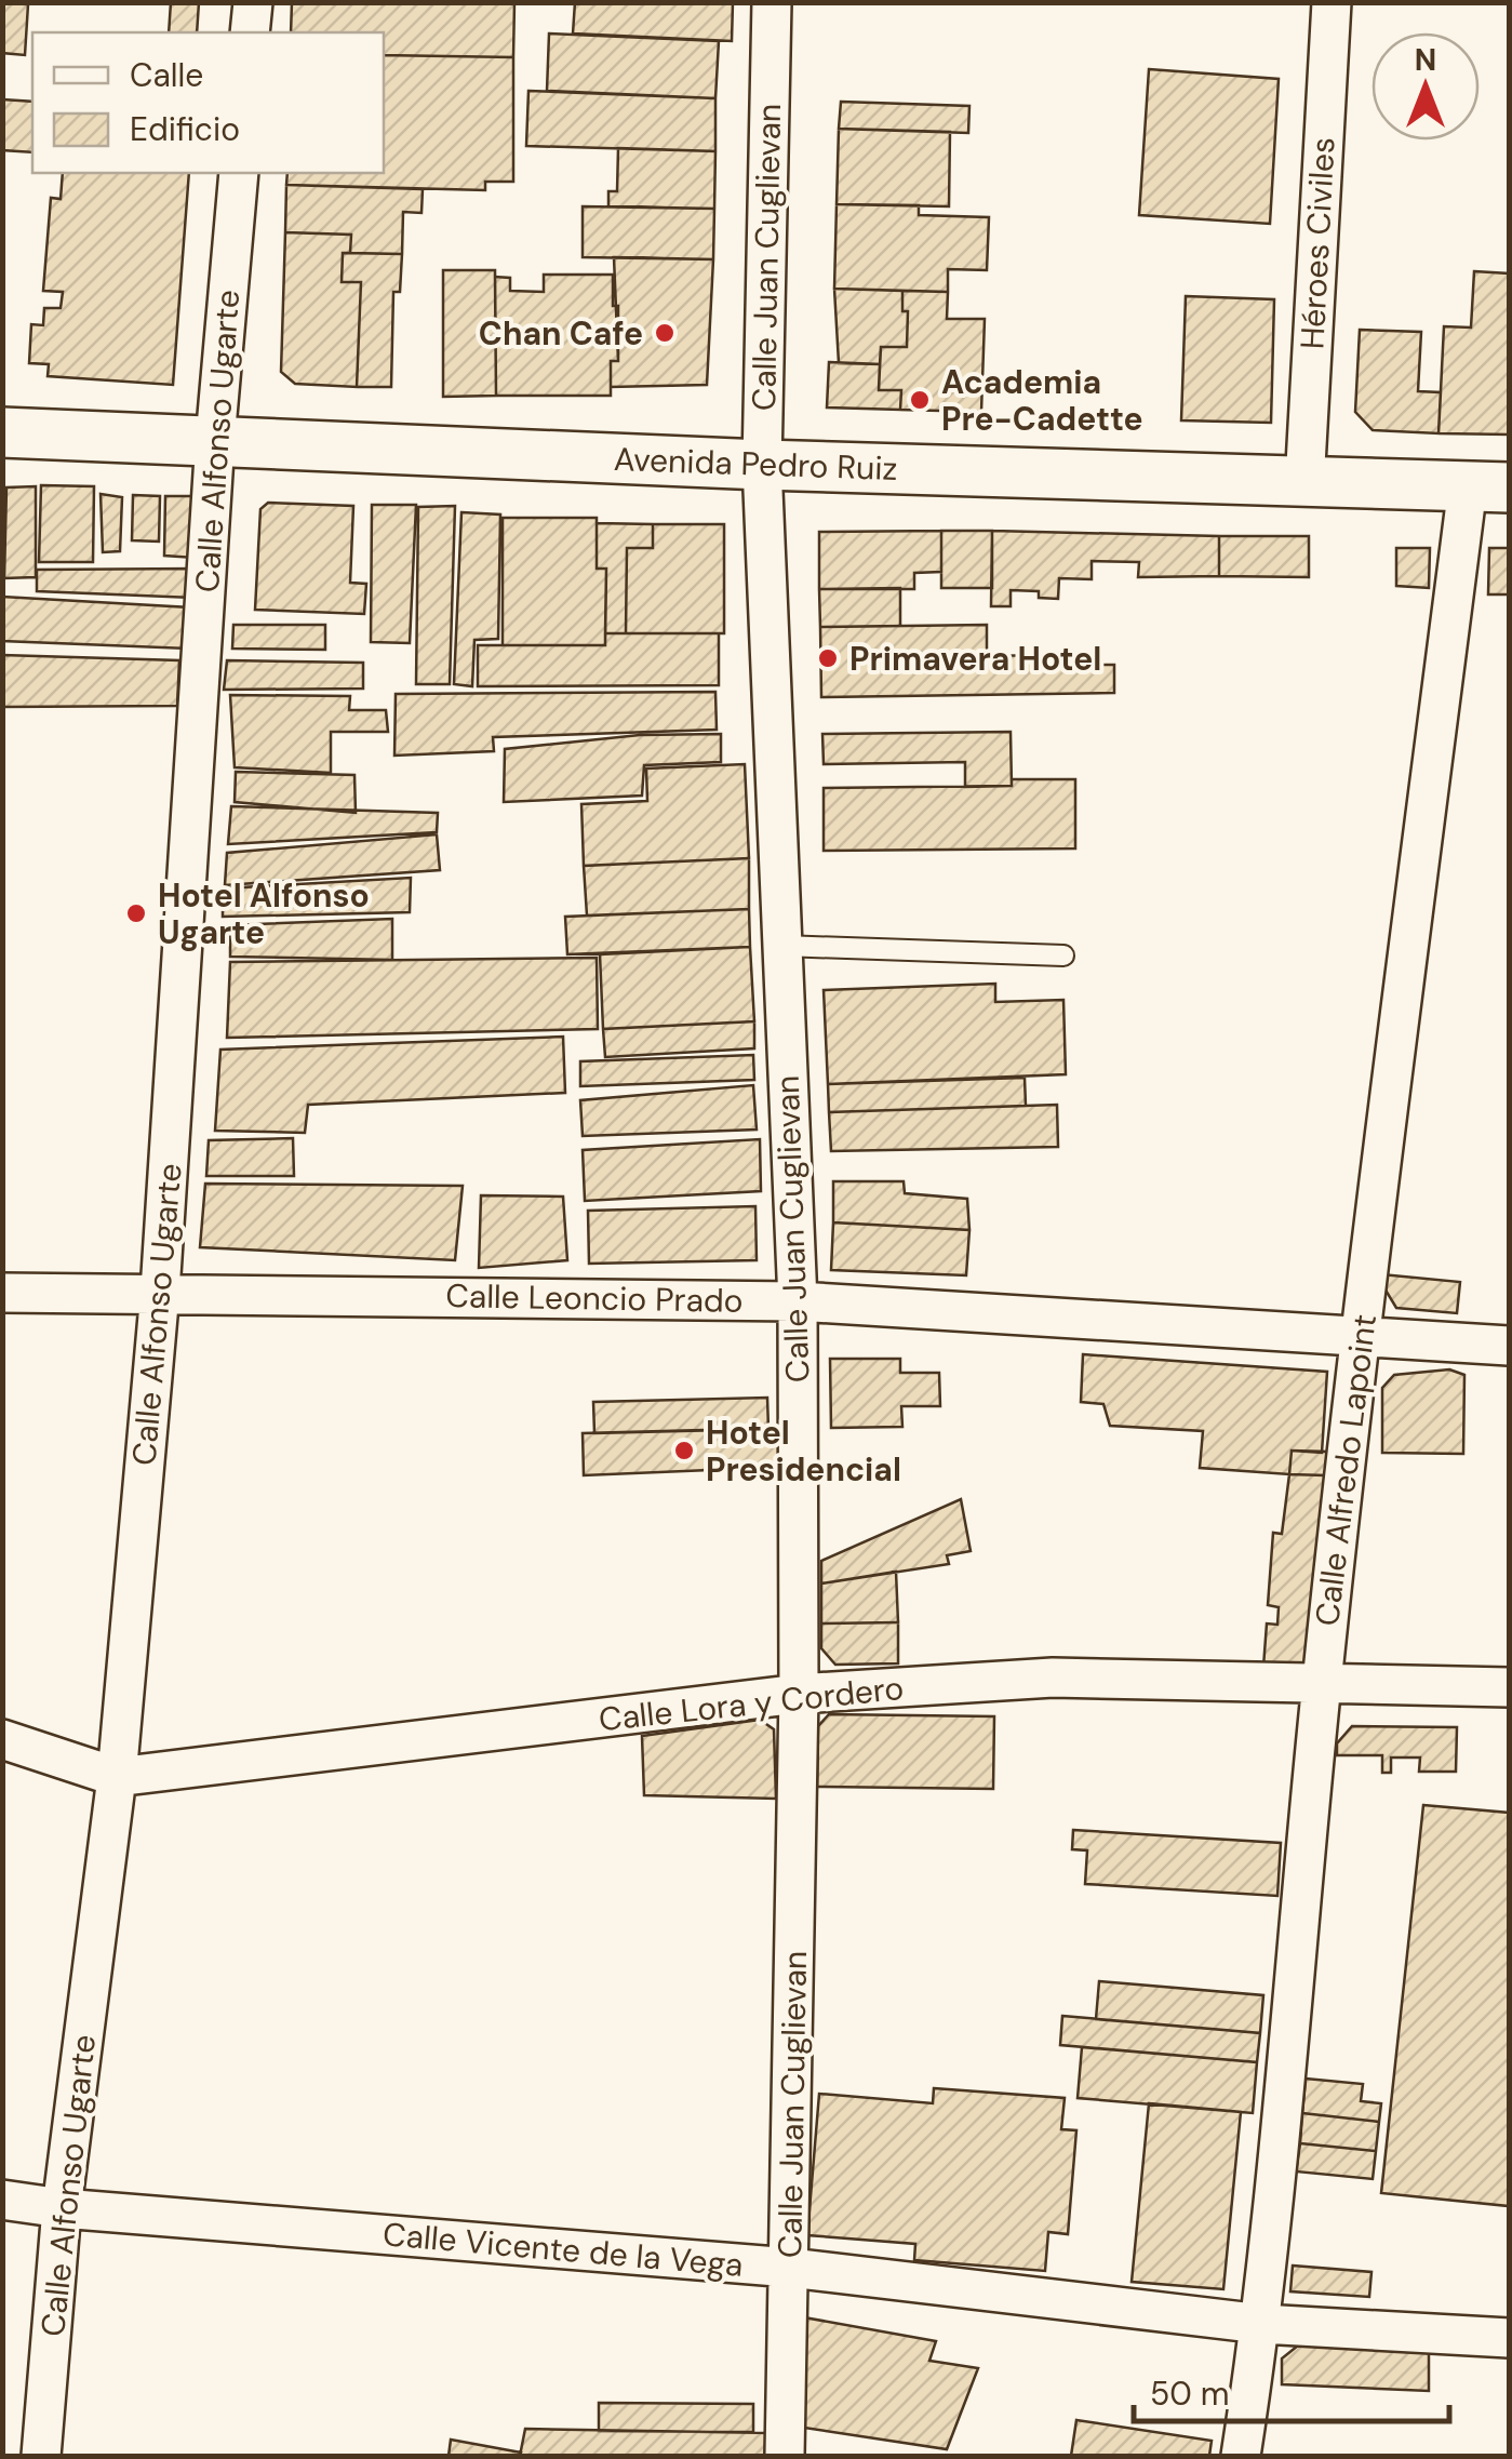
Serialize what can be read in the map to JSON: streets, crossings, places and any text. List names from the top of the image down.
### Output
{
  "streets": {
    "street": [
      "Héroes Civiles",
      "Calle Juan Cuglievan",
      "Calle Alfonso Ugarte",
      "Avenida Pedro Ruiz",
      "Calle Leoncio Prado",
      "Calle Alfredo Lapoint",
      "Calle Lora y Cordero",
      "Calle Vicente de la Vega"
    ]
  },
  "crossings": [
    ["Héroes Civiles", "Avenida Pedro Ruiz"],
    ["Calle Juan Cuglievan", "Avenida Pedro Ruiz"],
    ["Calle Juan Cuglievan", "Calle Leoncio Prado"],
    ["Calle Juan Cuglievan", "Calle Lora y Cordero"],
    ["Calle Juan Cuglievan", "Calle Vicente de la Vega"],
    ["Calle Alfonso Ugarte", "Avenida Pedro Ruiz"],
    ["Calle Alfonso Ugarte", "Calle Leoncio Prado"],
    ["Calle Alfonso Ugarte", "Calle Lora y Cordero"],
    ["Calle Alfonso Ugarte", "Calle Vicente de la Vega"],
    ["Avenida Pedro Ruiz", "Calle Alfredo Lapoint"],
    ["Calle Leoncio Prado", "Calle Alfredo Lapoint"],
    ["Calle Alfredo Lapoint", "Calle Lora y Cordero"],
    ["Calle Alfredo Lapoint", "Calle Vicente de la Vega"]
  ],
  "places": [
    "Chan Cafe",
    "Academia Pre-Cadette",
    "Primavera Hotel",
    "Hotel Alfonso Ugarte",
    "Hotel Presidencial"
  ],
  "legend": ["Calle", "Edificio"],
  "scale_bar": "50 m",
  "north": "top"
}
